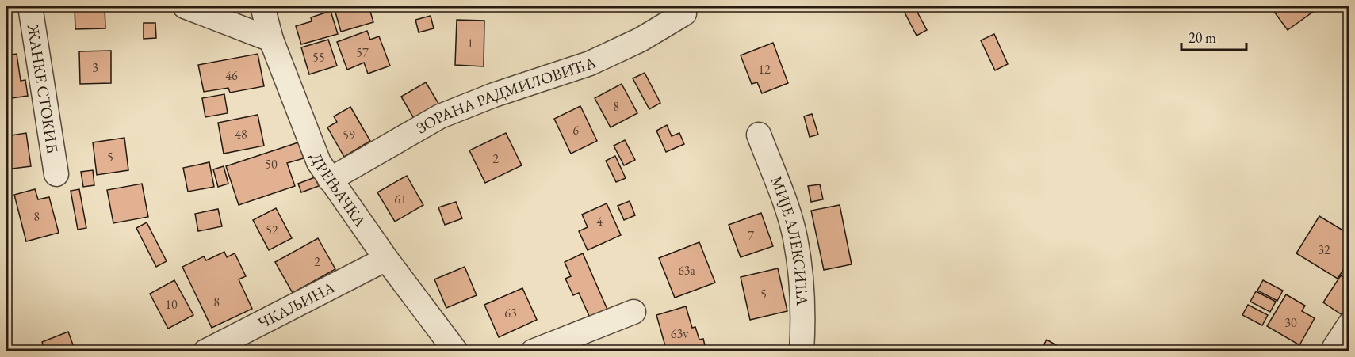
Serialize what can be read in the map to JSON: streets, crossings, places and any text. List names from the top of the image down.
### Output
{
  "streets": {
    "street": [
      "ЖАНКЕ СТОКИЋ",
      "ЗОРАНА РАДМИЛОВИЋА",
      "ДРЕЊАЧКА",
      "МИЈЕ АЛЕКСИЋА",
      "ЧКАЉИНА"
    ]
  },
  "crossings": [
    ["ЗОРАНА РАДМИЛОВИЋА", "ДРЕЊАЧКА"],
    ["ДРЕЊАЧКА", "ЧКАЉИНА"]
  ],
  "house_numbers": [
    "1",
    "57",
    "55",
    "3",
    "12",
    "46",
    "8",
    "6",
    "48",
    "59",
    "5",
    "2",
    "50",
    "61",
    "8",
    "4",
    "52",
    "7",
    "32",
    "2",
    "63a",
    "5",
    "8",
    "10",
    "63",
    "30",
    "63v"
  ],
  "scale_bar": "20 m"
}
